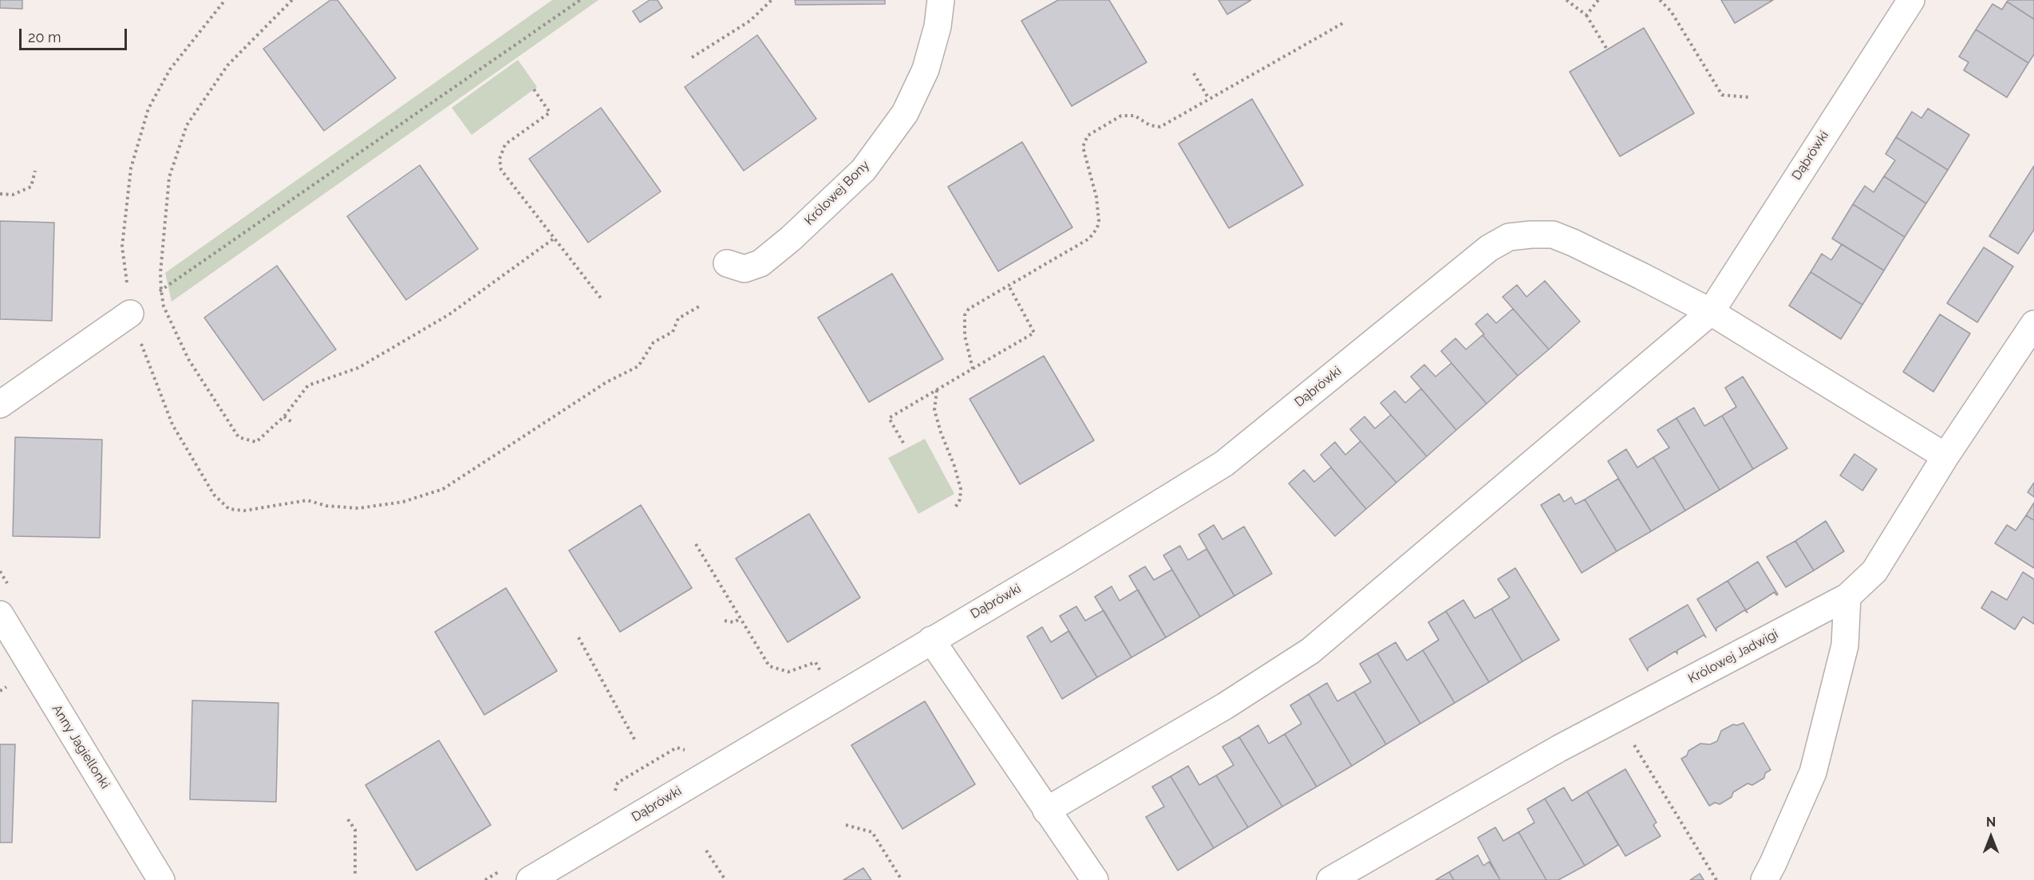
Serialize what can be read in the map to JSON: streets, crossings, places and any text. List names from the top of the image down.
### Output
{
  "streets": {
    "street": [
      "Dąbrówki",
      "Królowej Bony",
      "Królowej Jadwigi",
      "Anny Jagiellonki"
    ]
  },
  "crossings": [
    ["Dąbrówki", "Królowej Jadwigi"]
  ],
  "scale_bar": "20 m",
  "north": "top"
}
